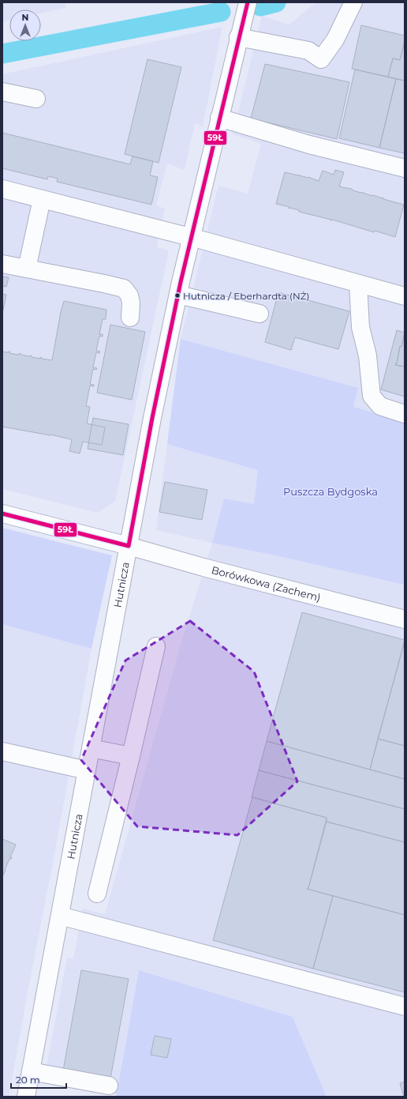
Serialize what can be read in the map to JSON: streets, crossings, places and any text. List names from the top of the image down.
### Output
{
  "streets": {
    "street": ["Borówkowa (Zachem)", "Hutnicza"]
  },
  "crossings": [
    ["Borówkowa (Zachem)", "Hutnicza"]
  ],
  "parks": ["Puszcza Bydgoska"],
  "places": ["Hutnicza / Eberhardta (NŻ)"],
  "lines": ["transit line 59Ł"],
  "scale_bar": "20 m",
  "north": "top"
}
